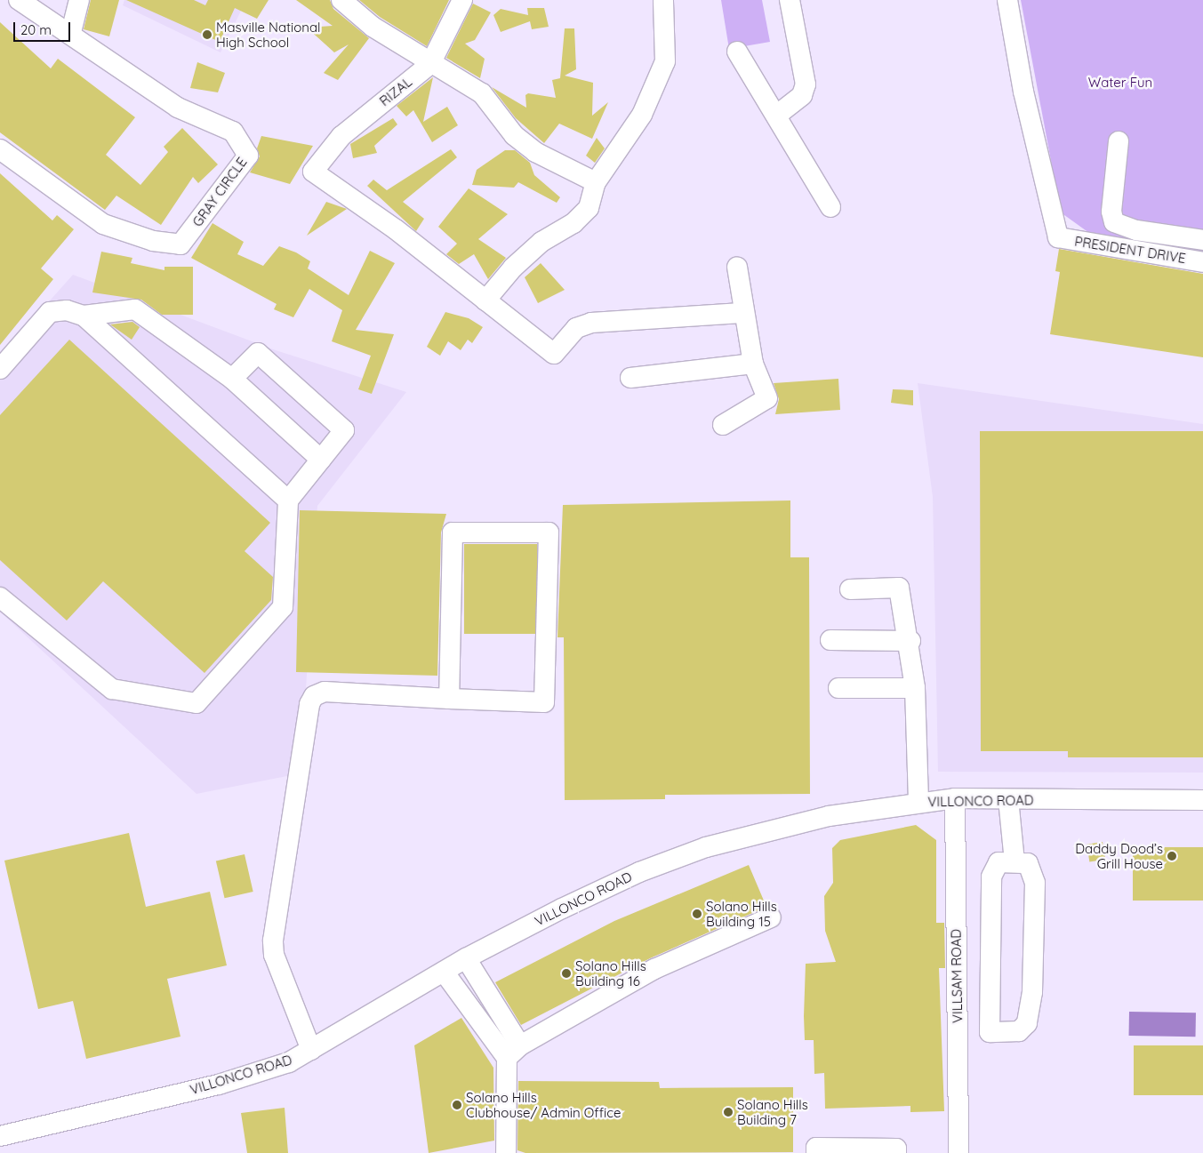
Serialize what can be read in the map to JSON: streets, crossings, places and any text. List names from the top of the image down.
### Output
{
  "streets": {
    "street": [
      "RIZAL",
      "GRAY CIRCLE",
      "PRESIDENT DRIVE",
      "VILLONCO ROAD",
      "VILLSAM ROAD"
    ]
  },
  "crossings": [
    ["VILLONCO ROAD", "VILLSAM ROAD"]
  ],
  "parks": ["Water Fun"],
  "places": [
    "Masville National High School",
    "Daddy Dood’s Grill House",
    "Solano Hills Building 15",
    "Solano Hills Building 16",
    "Solano Hills Clubhouse/ Admin Office",
    "Solano Hills Building 7"
  ],
  "scale_bar": "20 m"
}
